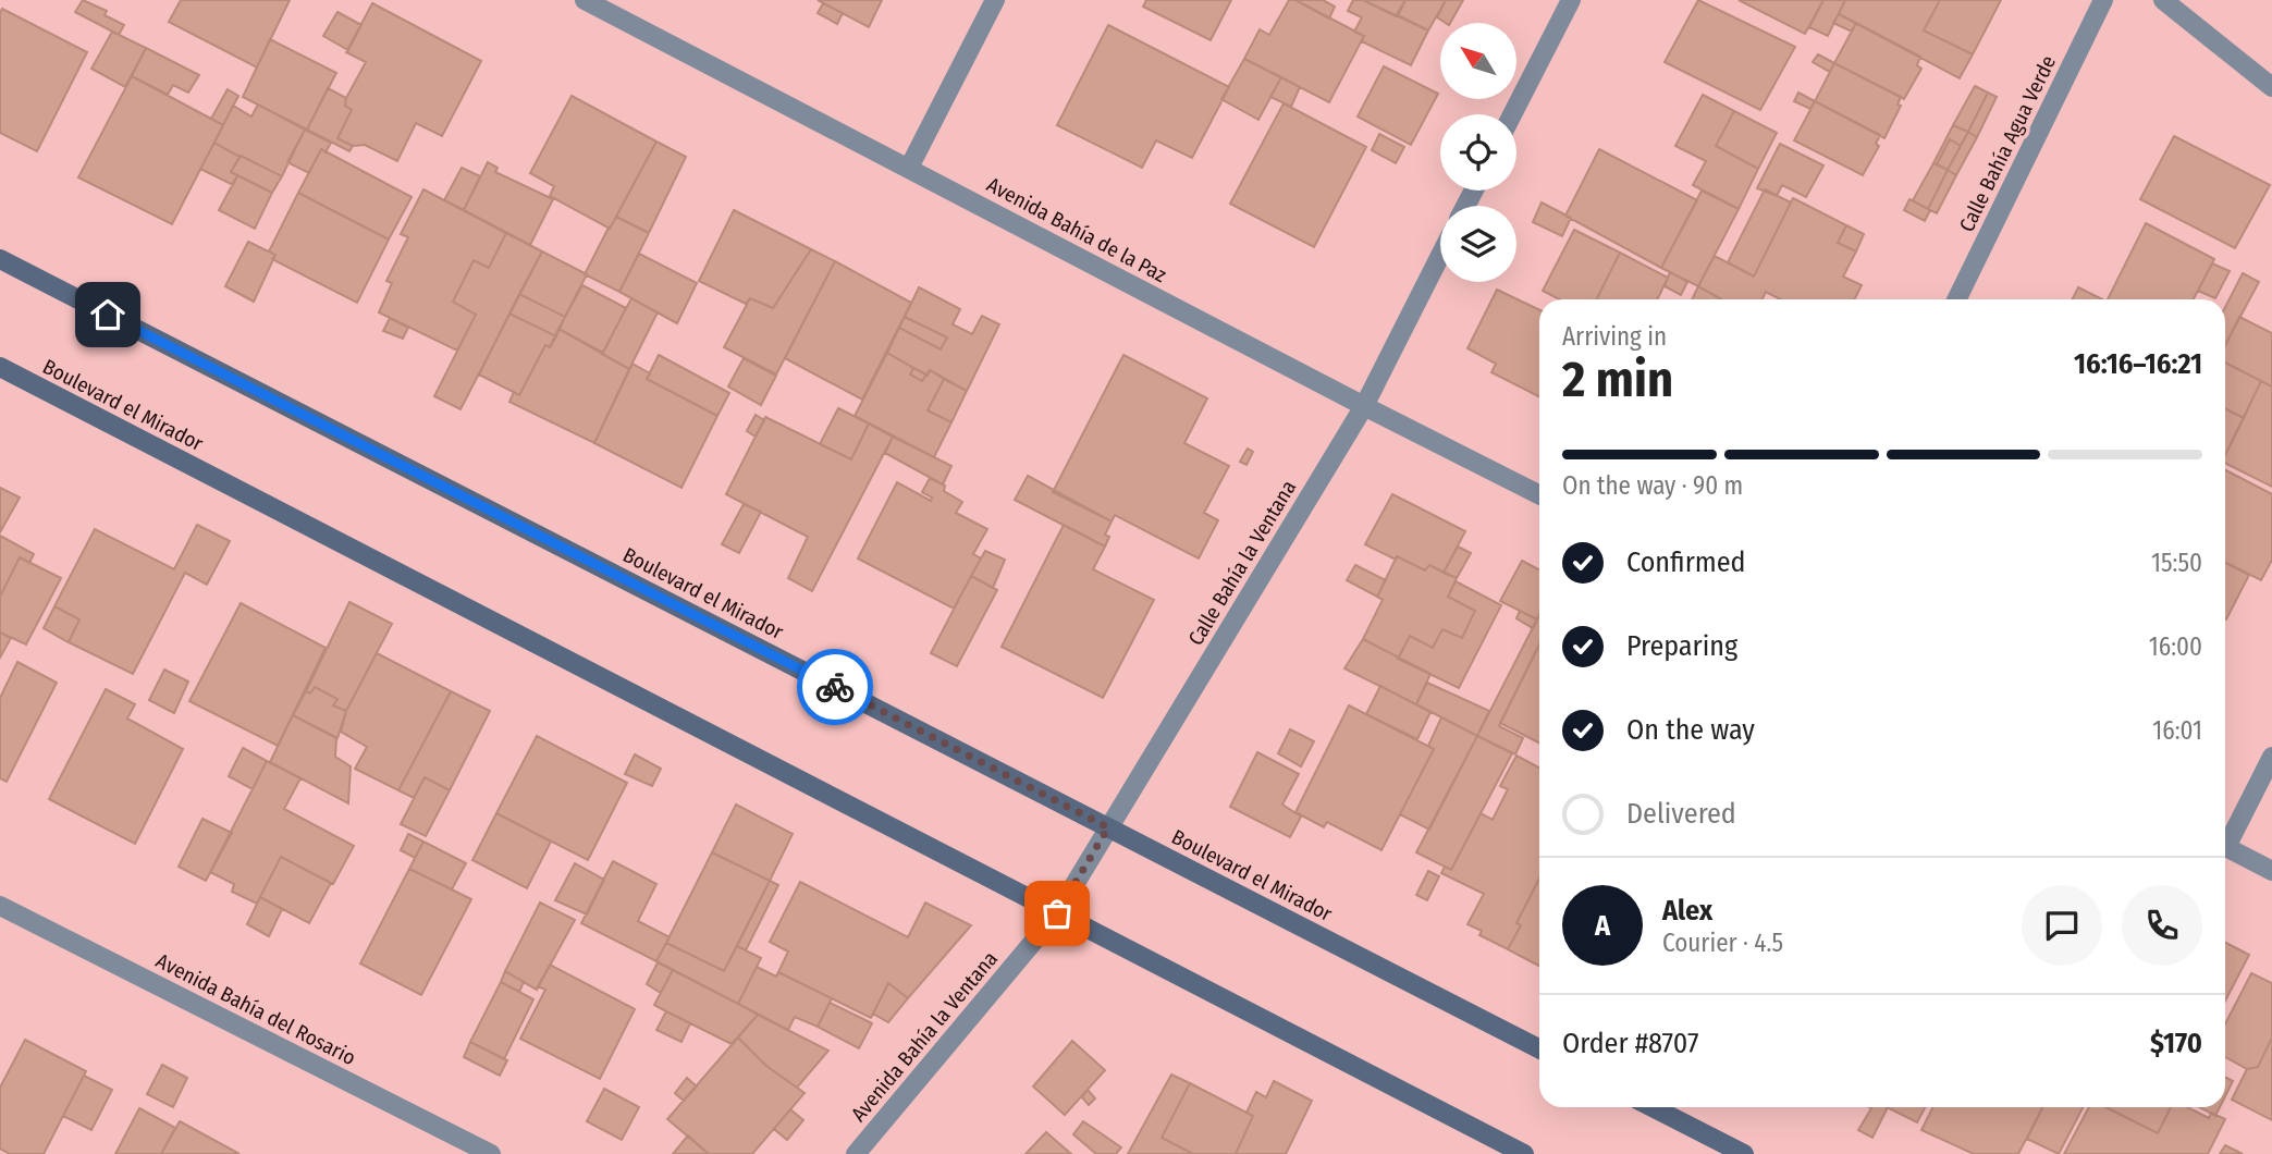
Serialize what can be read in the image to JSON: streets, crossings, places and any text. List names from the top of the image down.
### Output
{
  "streets": {
    "main road": ["Boulevard el Mirador"],
    "street": [
      "Calle Bahía Agua Verde",
      "Avenida Bahía de la Paz",
      "Calle Bahía la Ventana",
      "Avenida Bahía del Rosario",
      "Avenida Bahía la Ventana"
    ]
  },
  "crossings": [
    ["Avenida Bahía de la Paz", "Calle Bahía la Ventana"],
    ["Boulevard el Mirador", "Calle Bahía la Ventana"],
    ["Boulevard el Mirador", "Avenida Bahía la Ventana"],
    ["Calle Bahía la Ventana", "Avenida Bahía la Ventana"]
  ],
  "north": "top left",
  "page": {
    "heading": ["2 min", "Arriving in", "16:16–16:21"],
    "panel": [
      "Alex",
      "Courier · 4.5",
      "Order #8707",
      "$170"
    ],
    "bar": "On the way · 90 m",
    "list": [
      ["Confirmed", "15:50"],
      ["Preparing", "16:00"],
      ["On the way", "16:01"],
      "Delivered"
    ],
    "round": "A"
  }
}
